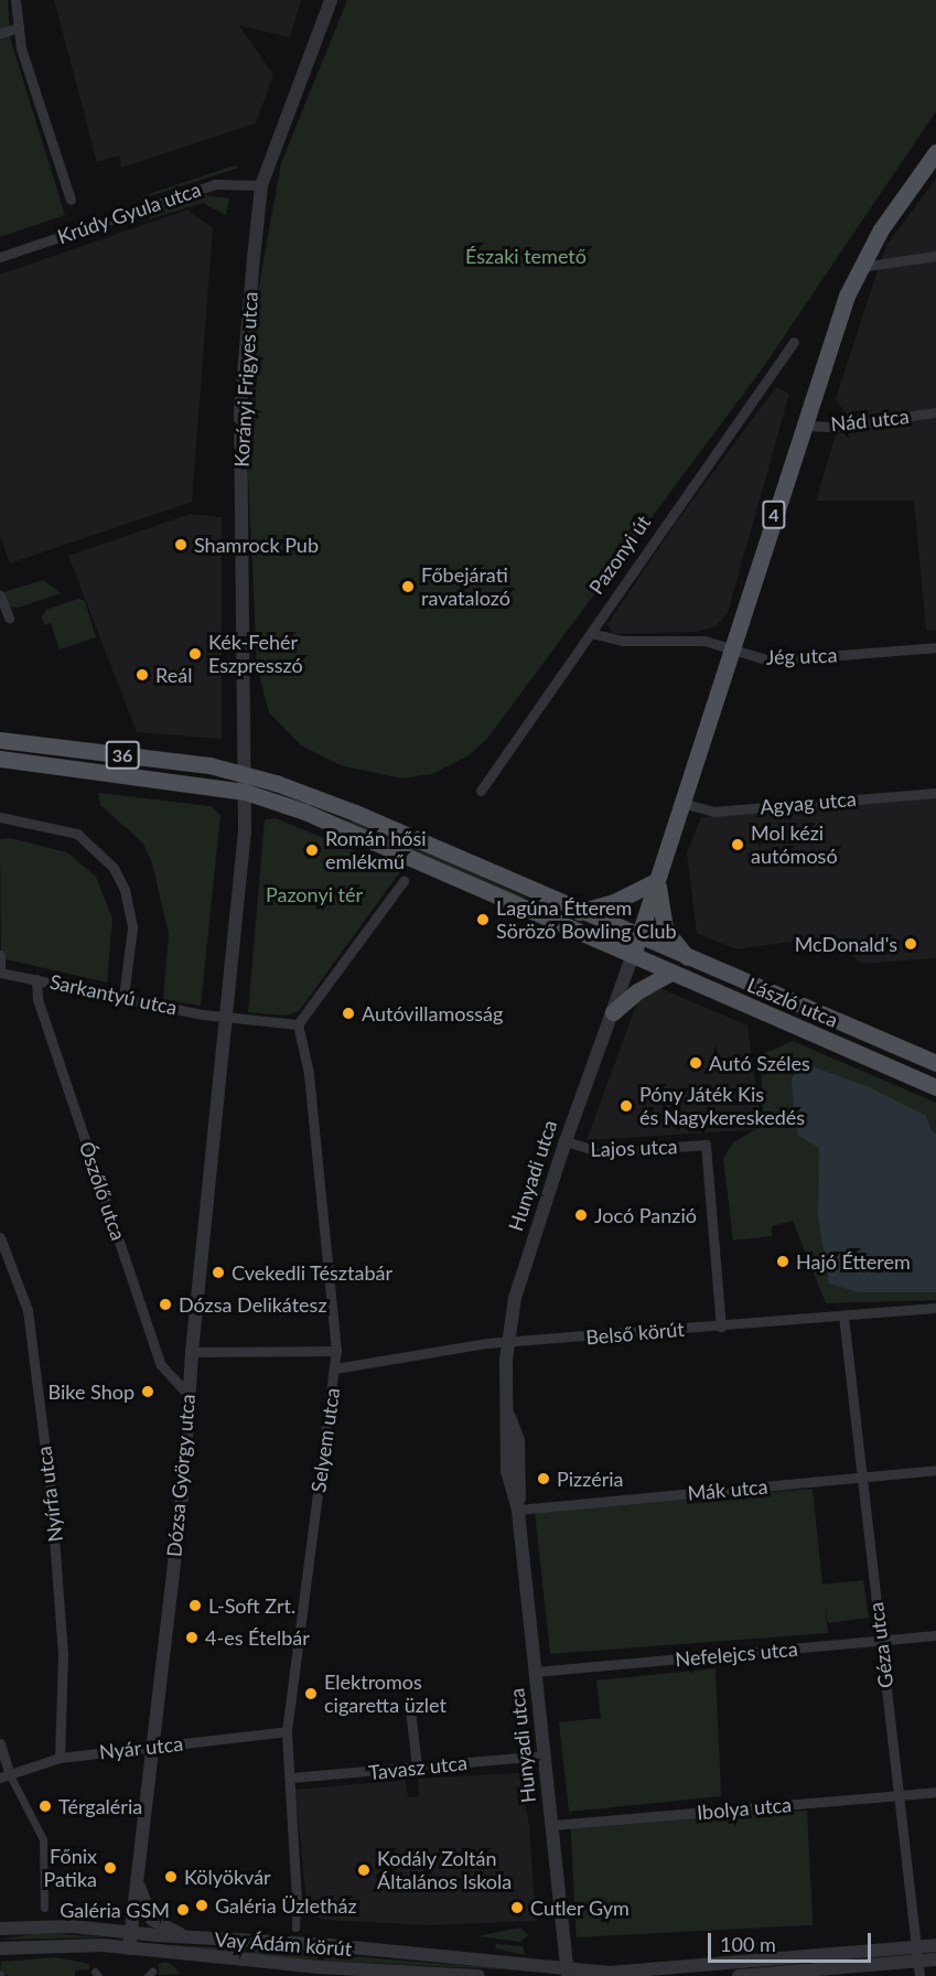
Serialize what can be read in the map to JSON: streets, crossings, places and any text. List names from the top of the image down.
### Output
{
  "streets": {
    "main road": ["4", "36", "László utca"],
    "street": [
      "Krúdy Gyula utca",
      "Korányi Frigyes utca",
      "Nád utca",
      "Pazonyi út",
      "Jég utca",
      "Agyag utca",
      "Sarkantyú utca",
      "Lajos utca",
      "Hunyadi utca",
      "Ószőlő utca",
      "Belső körút",
      "Selyem utca",
      "Dózsa György utca",
      "Mák utca",
      "Nyírfa utca",
      "Géza utca",
      "Nefelejcs utca",
      "Nyár utca",
      "Tavasz utca",
      "Ibolya utca",
      "Vay Ádám körút"
    ]
  },
  "crossings": [
    ["Krúdy Gyula utca", "Korányi Frigyes utca"],
    ["Korányi Frigyes utca", "36"],
    ["Nád utca", "4"],
    ["4", "Jég utca"],
    ["4", "36"],
    ["4", "Agyag utca"],
    ["4", "László utca"],
    ["4", "Hunyadi utca"],
    ["Pazonyi út", "Jég utca"],
    ["36", "László utca"],
    ["36", "Hunyadi utca"],
    ["Sarkantyú utca", "Ószőlő utca"],
    ["Sarkantyú utca", "Dózsa György utca"],
    ["László utca", "Hunyadi utca"],
    ["Lajos utca", "Hunyadi utca"],
    ["Lajos utca", "Belső körút"],
    ["Hunyadi utca", "Belső körút"],
    ["Hunyadi utca", "Mák utca"],
    ["Hunyadi utca", "Nefelejcs utca"],
    ["Hunyadi utca", "Tavasz utca"],
    ["Hunyadi utca", "Ibolya utca"],
    ["Hunyadi utca", "Vay Ádám körút"],
    ["Ószőlő utca", "Dózsa György utca"],
    ["Belső körút", "Selyem utca"],
    ["Belső körút", "Géza utca"],
    ["Selyem utca", "Nyár utca"],
    ["Selyem utca", "Tavasz utca"],
    ["Dózsa György utca", "Nyár utca"],
    ["Dózsa György utca", "Vay Ádám körút"],
    ["Mák utca", "Géza utca"],
    ["Nyírfa utca", "Nyár utca"],
    ["Géza utca", "Nefelejcs utca"],
    ["Géza utca", "Ibolya utca"],
    ["Géza utca", "Vay Ádám körút"]
  ],
  "parks": ["Északi temető", "Pazonyi tér"],
  "places": [
    "Shamrock Pub",
    "Főbejárati ravatalozó",
    "Kék-Fehér Eszpresszó",
    "Reál",
    "Mol kézi autómosó",
    "Román hősi emlékmű",
    "Lagúna Étterem Söröző Bowling Club",
    "McDonald's",
    "Autóvillamosság",
    "Autó Széles",
    "Póny Játék Kis és Nagykereskedés",
    "Jocó Panzió",
    "Hajó Étterem",
    "Cvekedli Tésztabár",
    "Dózsa Delikátesz",
    "Bike Shop",
    "Pizzéria",
    "L-Soft Zrt.",
    "4-es Ételbár",
    "Elektromos cigaretta üzlet",
    "Térgaléria",
    "Főnix Patika",
    "Kodály Zoltán Általános Iskola",
    "Kölyökvár",
    "Galéria Üzletház",
    "Cutler Gym",
    "Galéria GSM"
  ],
  "scale_bar": "100 m"
}
